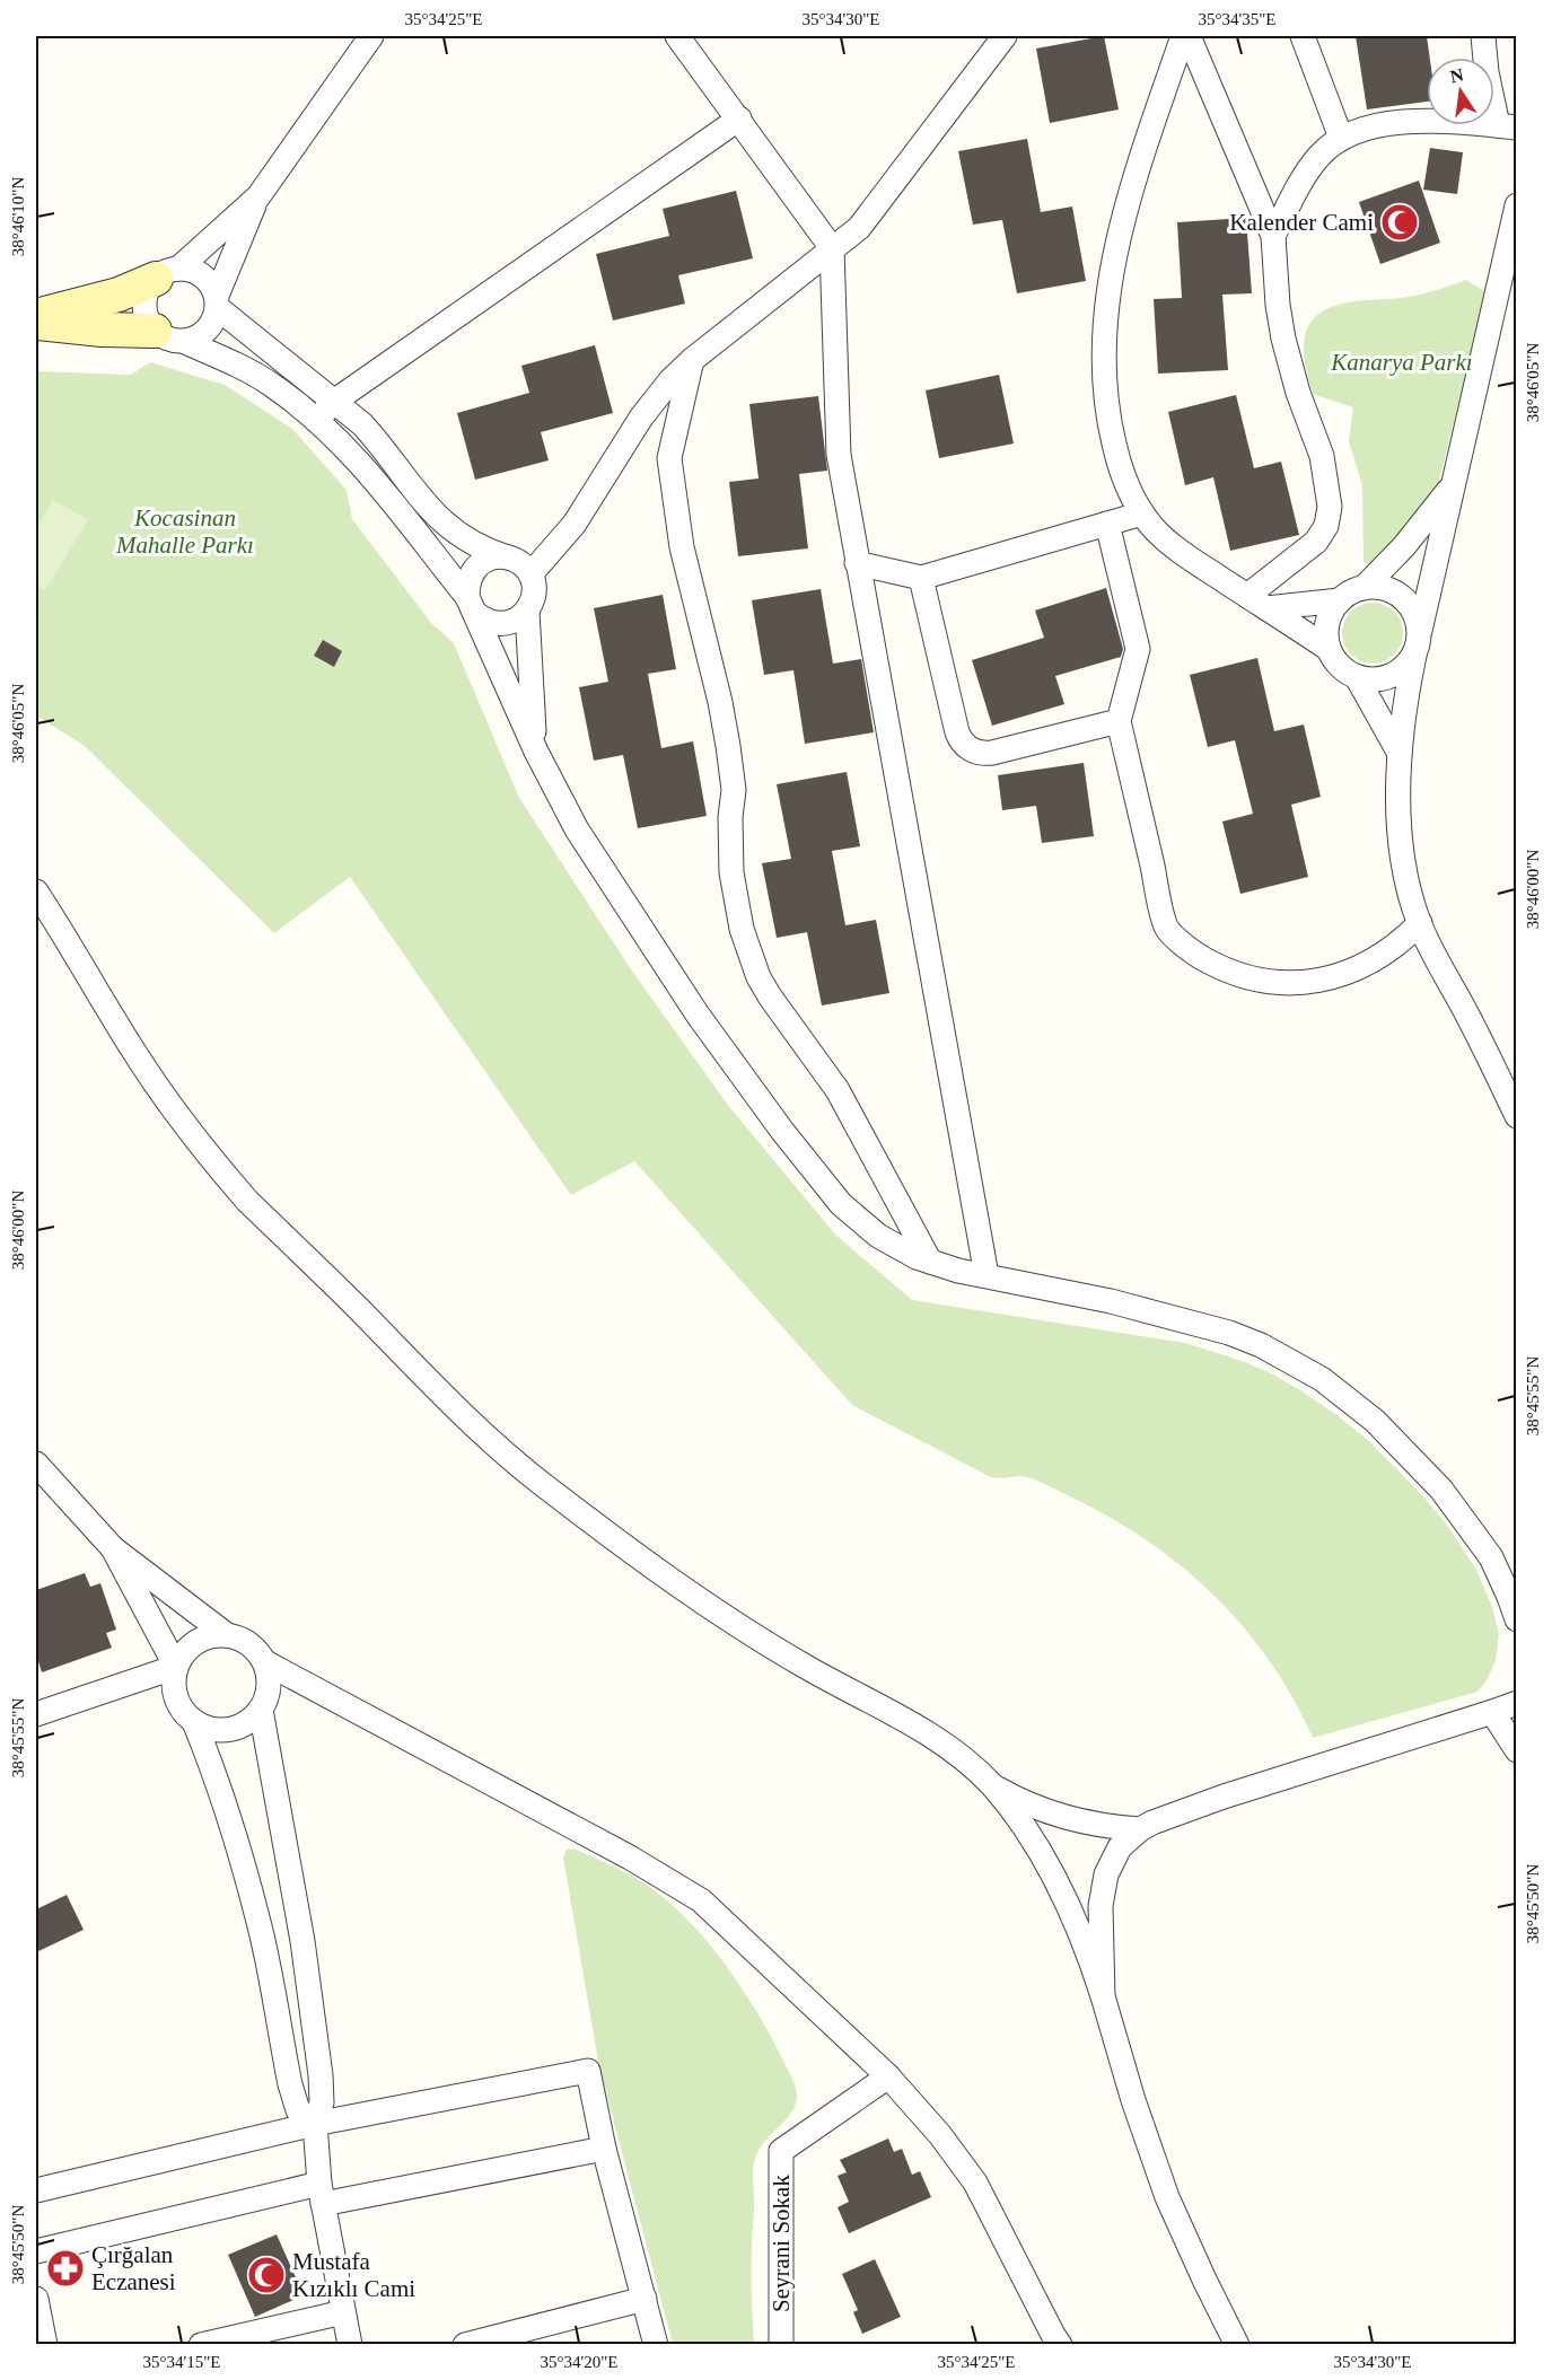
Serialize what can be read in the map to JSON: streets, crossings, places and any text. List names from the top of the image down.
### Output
{
  "streets": {
    "street": ["Seyrani Sokak"]
  },
  "parks": ["Kanarya Parkı", "Kocasinan Mahalle Parkı"],
  "places": {
    "mosque": ["Kalender Cami", "Mustafa Kızıklı Cami"],
    "pharmacy": ["Çırğalan Eczanesi"]
  },
  "north": "top",
  "coordinates": [
    "35°34'25\"E",
    "35°34'30\"E",
    "35°34'35\"E",
    "38°46'10\"N",
    "38°46'05\"N",
    "38°46'00\"N",
    "38°45'55\"N",
    "38°45'50\"N",
    "35°34'15\"E",
    "35°34'20\"E"
  ]
}
